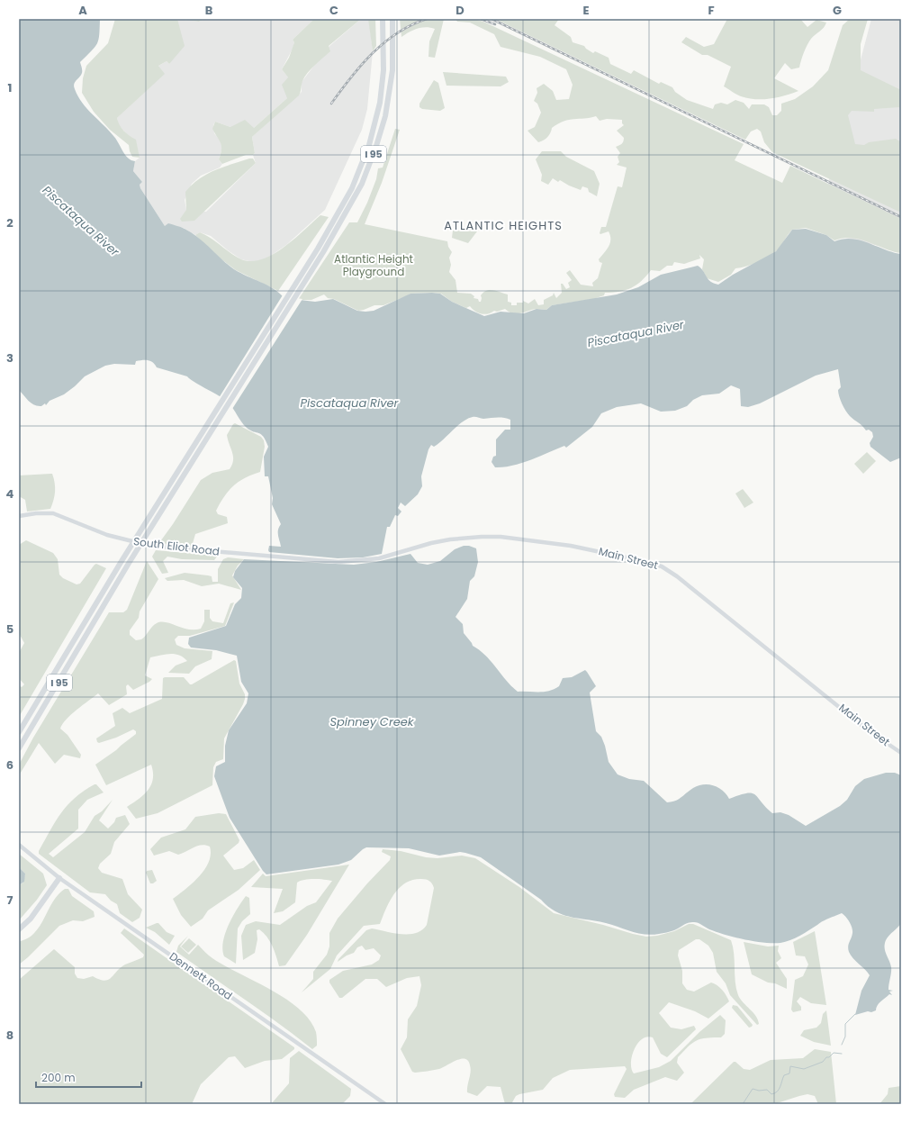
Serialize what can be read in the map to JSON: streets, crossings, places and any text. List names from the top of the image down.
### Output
{
  "streets": {
    "highway": ["I 95"],
    "main road": ["South Eliot Road", "Main Street", "Dennett Road"]
  },
  "crossings": [
    ["South Eliot Road", "Main Street"]
  ],
  "districts": ["ATLANTIC HEIGHTS"],
  "water": ["Piscataqua River", "Spinney Creek"],
  "parks": ["Atlantic Height Playground"],
  "scale_bar": "200 m",
  "grid": {
    "columns": [
      "A",
      "B",
      "C",
      "D",
      "E",
      "F",
      "G"
    ],
    "rows": [
      "1",
      "2",
      "3",
      "4",
      "5",
      "6",
      "7",
      "8"
    ]
  }
}
